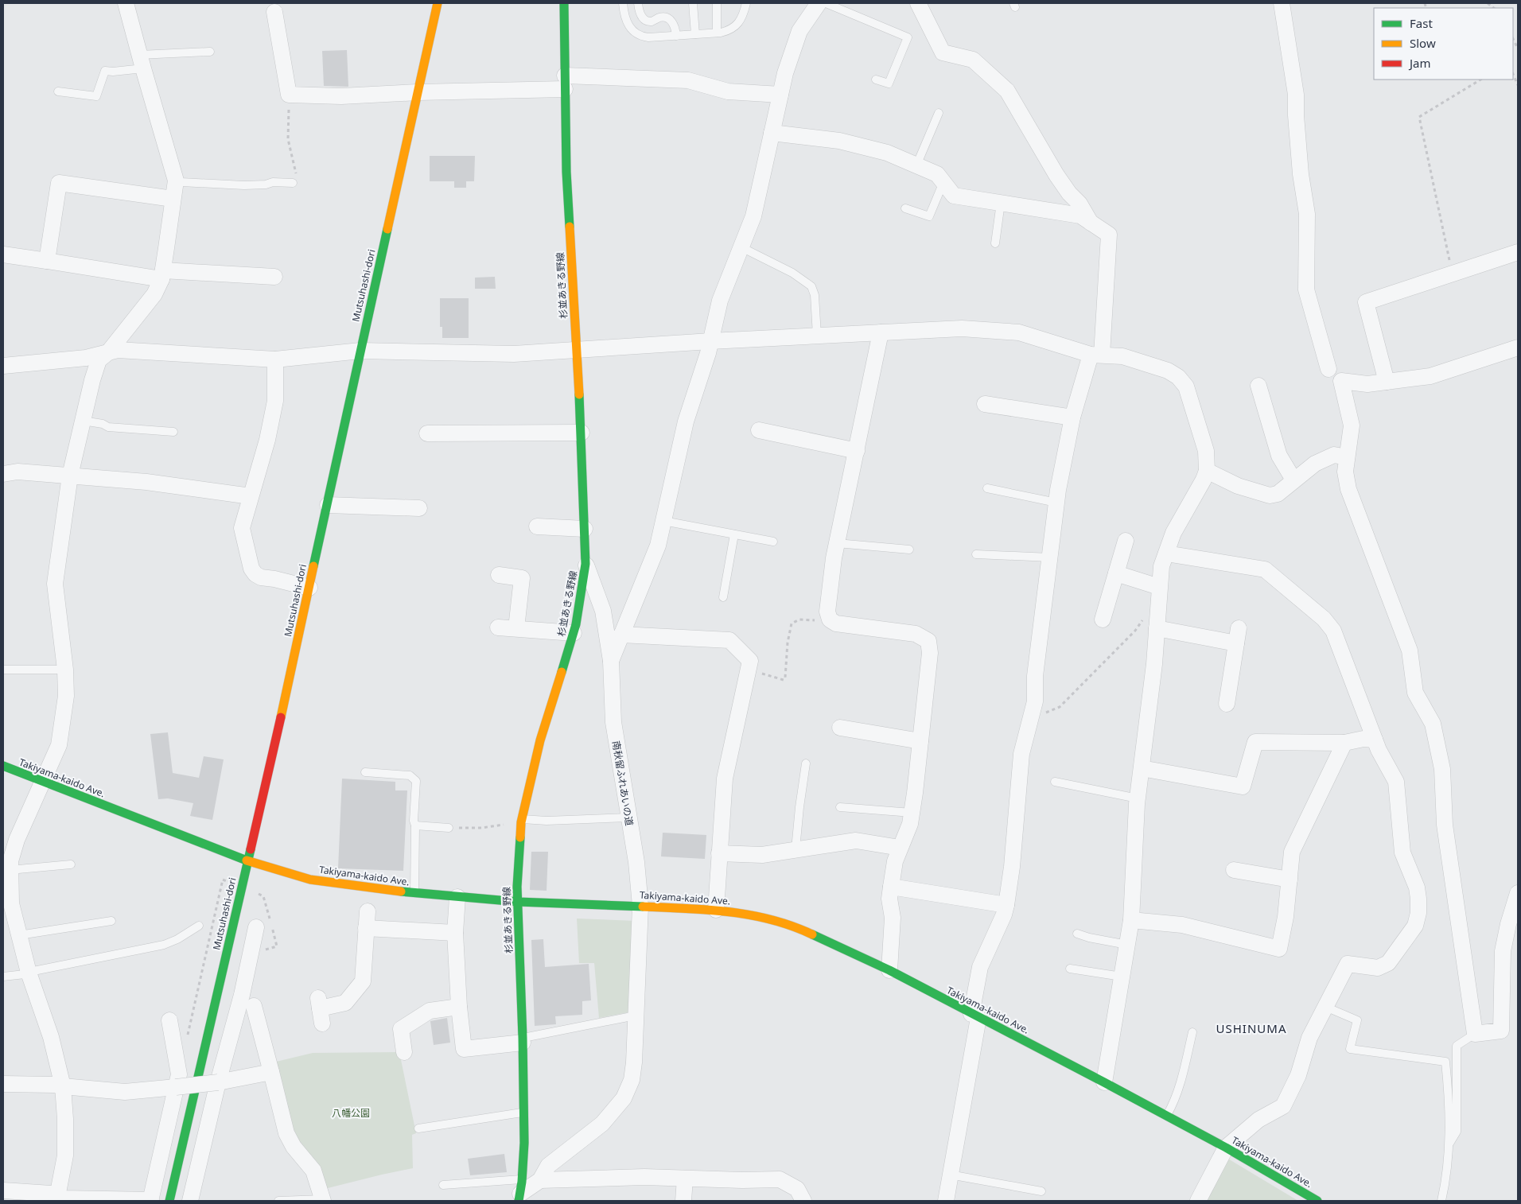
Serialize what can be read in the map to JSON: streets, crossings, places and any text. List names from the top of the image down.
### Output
{
  "streets": {
    "main road": ["Mutsuhashi-dori", "杉並あきる野線", "Takiyama-kaido Ave."],
    "street": ["南秋留ふれあいの道"]
  },
  "crossings": [
    ["Mutsuhashi-dori", "Takiyama-kaido Ave."],
    ["杉並あきる野線", "Takiyama-kaido Ave."],
    ["杉並あきる野線", "南秋留ふれあいの道"],
    ["Takiyama-kaido Ave.", "南秋留ふれあいの道"]
  ],
  "districts": ["USHINUMA"],
  "parks": ["八幡公園"],
  "legend": ["Fast", "Slow", "Jam"]
}
